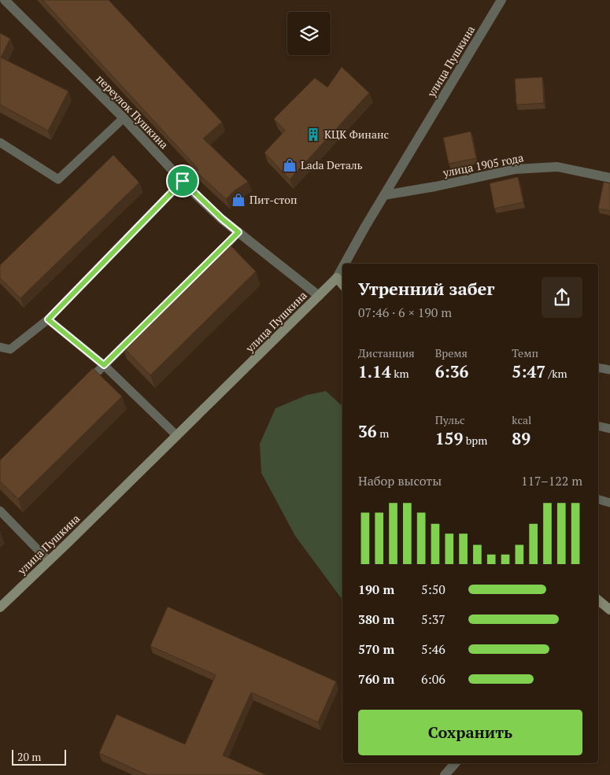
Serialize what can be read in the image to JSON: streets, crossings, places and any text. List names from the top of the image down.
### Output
{
  "streets": {
    "main road": ["улица Пушкина"],
    "street": ["переулок Пушкина", "улица 1905 года"]
  },
  "crossings": [
    ["улица Пушкина", "переулок Пушкина"],
    ["улица Пушкина", "улица 1905 года"]
  ],
  "places": {
    "building": ["КЦК Финанс"],
    "shop": ["Lada Dеталь", "Пит-стоп"]
  },
  "scale_bar": "20 m",
  "page": {
    "heading": ["Утренний забег", "07:46 · 6 × 190 m"],
    "stats": [
      ["Дистанция", "1.14 km"],
      ["Время", "6:36"],
      ["Темп", "5:47 /km"],
      ["36 m"],
      ["Пульс", "159 bpm"],
      ["kcal", "89"]
    ],
    "chart": ["Набор высоты", "117–122 m"],
    "list": [
      {
        "name": "190 m",
        "note": "5:50"
      },
      {
        "name": "380 m",
        "note": "5:37"
      },
      {
        "name": "570 m",
        "note": "5:46"
      },
      {
        "name": "760 m",
        "note": "6:06"
      }
    ],
    "buttons": "Сохранить",
    "scale": "20 m"
  }
}
